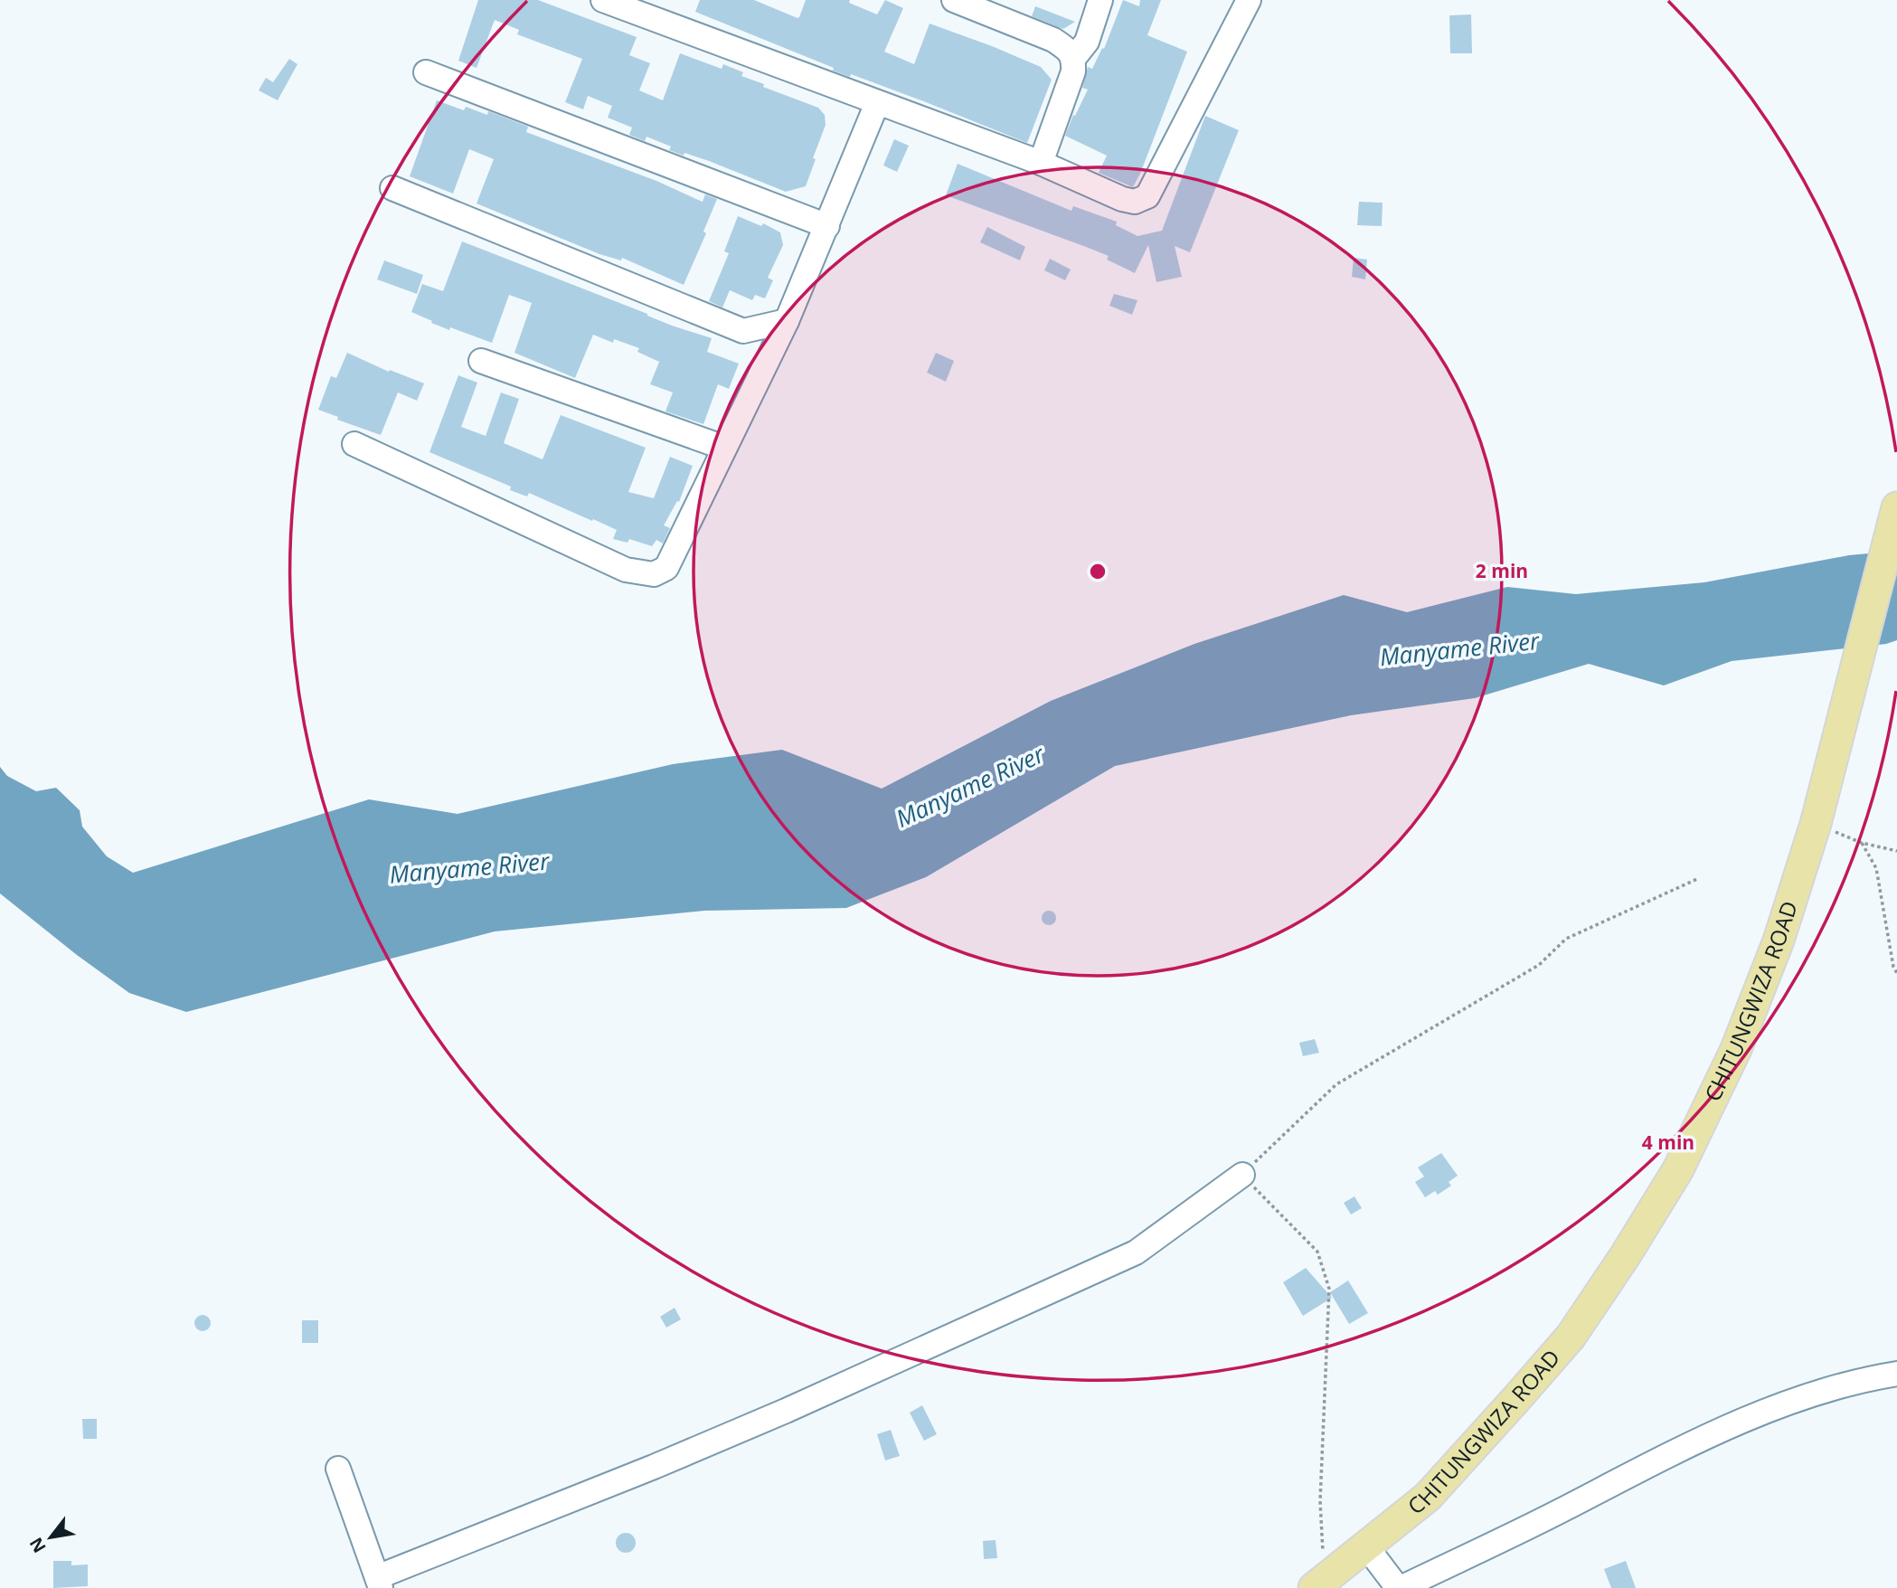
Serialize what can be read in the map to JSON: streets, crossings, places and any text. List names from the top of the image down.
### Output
{
  "streets": {
    "main road": ["CHITUNGWIZA ROAD"]
  },
  "water": ["Manyame River"],
  "north": "bottom left",
  "rings": ["2 min", "4 min"]
}
